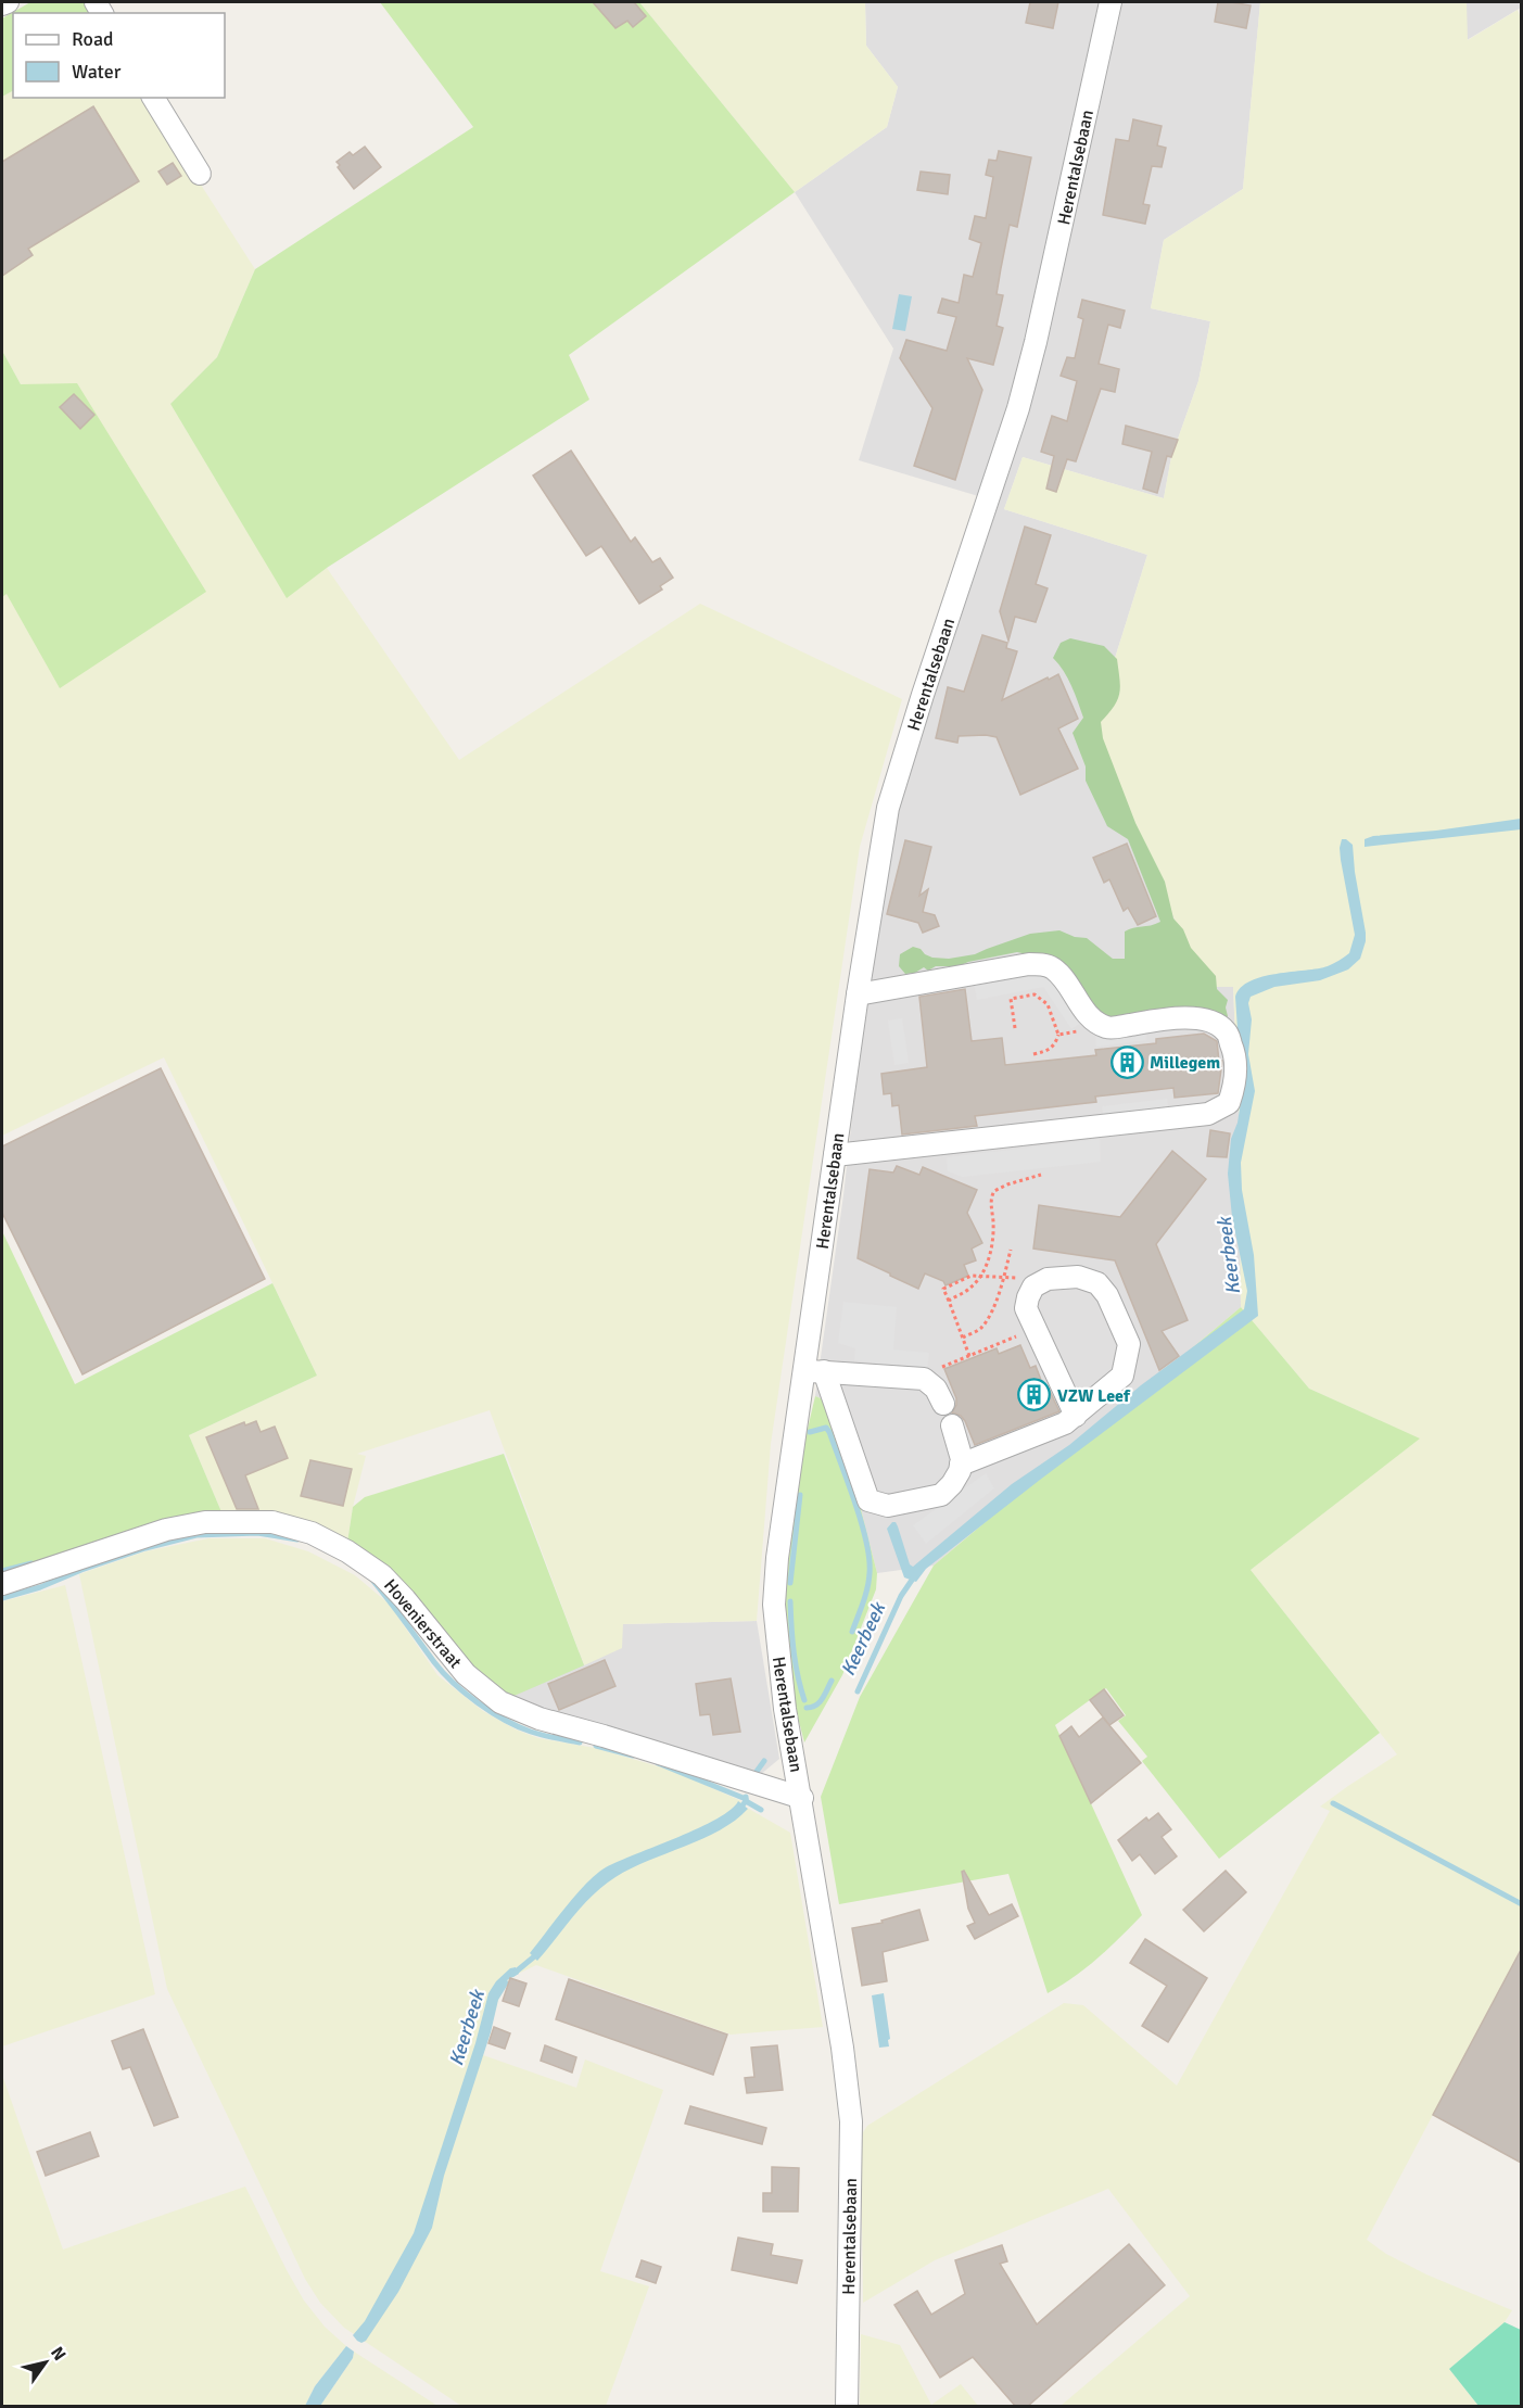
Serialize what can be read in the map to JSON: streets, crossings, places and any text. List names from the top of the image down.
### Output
{
  "streets": {
    "street": ["Herentalsebaan", "Hovenierstraat"]
  },
  "crossings": [
    ["Herentalsebaan", "Hovenierstraat"]
  ],
  "water": ["Keerbeek"],
  "places": {
    "building": ["Millegem", "VZW Leef"]
  },
  "legend": ["Road", "Water"],
  "north": "top right"
}
